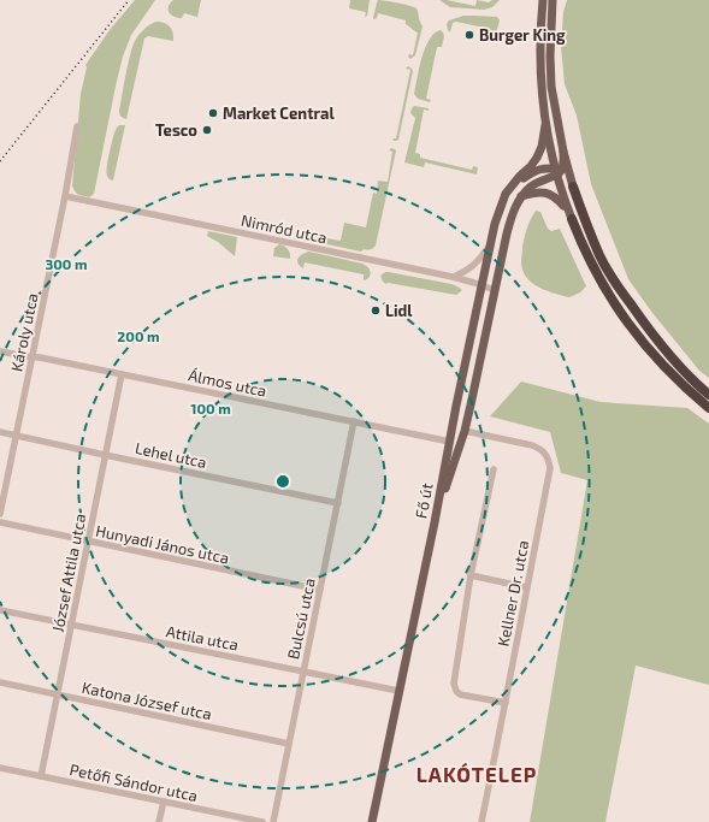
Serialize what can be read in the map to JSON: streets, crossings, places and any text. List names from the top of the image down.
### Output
{
  "streets": {
    "main road": ["Fő út"],
    "street": [
      "Nimród utca",
      "Károly utca",
      "Álmos utca",
      "Lehel utca",
      "Hunyadi János utca",
      "József Attila utca",
      "Kellner Dr. utca",
      "Bulcsú utca",
      "Attila utca",
      "Katona József utca",
      "Petőfi Sándor utca"
    ]
  },
  "crossings": [
    ["Nimród utca", "Károly utca"],
    ["Nimród utca", "Fő út"],
    ["Károly utca", "Álmos utca"],
    ["Károly utca", "Lehel utca"],
    ["Álmos utca", "Fő út"],
    ["Álmos utca", "József Attila utca"],
    ["Álmos utca", "Bulcsú utca"],
    ["Lehel utca", "József Attila utca"],
    ["Lehel utca", "Bulcsú utca"],
    ["Fő út", "Attila utca"],
    ["Hunyadi János utca", "József Attila utca"],
    ["Hunyadi János utca", "Bulcsú utca"],
    ["József Attila utca", "Attila utca"],
    ["József Attila utca", "Katona József utca"],
    ["József Attila utca", "Petőfi Sándor utca"],
    ["Bulcsú utca", "Attila utca"],
    ["Bulcsú utca", "Katona József utca"]
  ],
  "districts": ["LAKÓTELEP"],
  "places": [
    "Burger King",
    "Market Central",
    "Tesco",
    "Lidl"
  ],
  "rings": ["300 m", "200 m", "100 m"]
}
